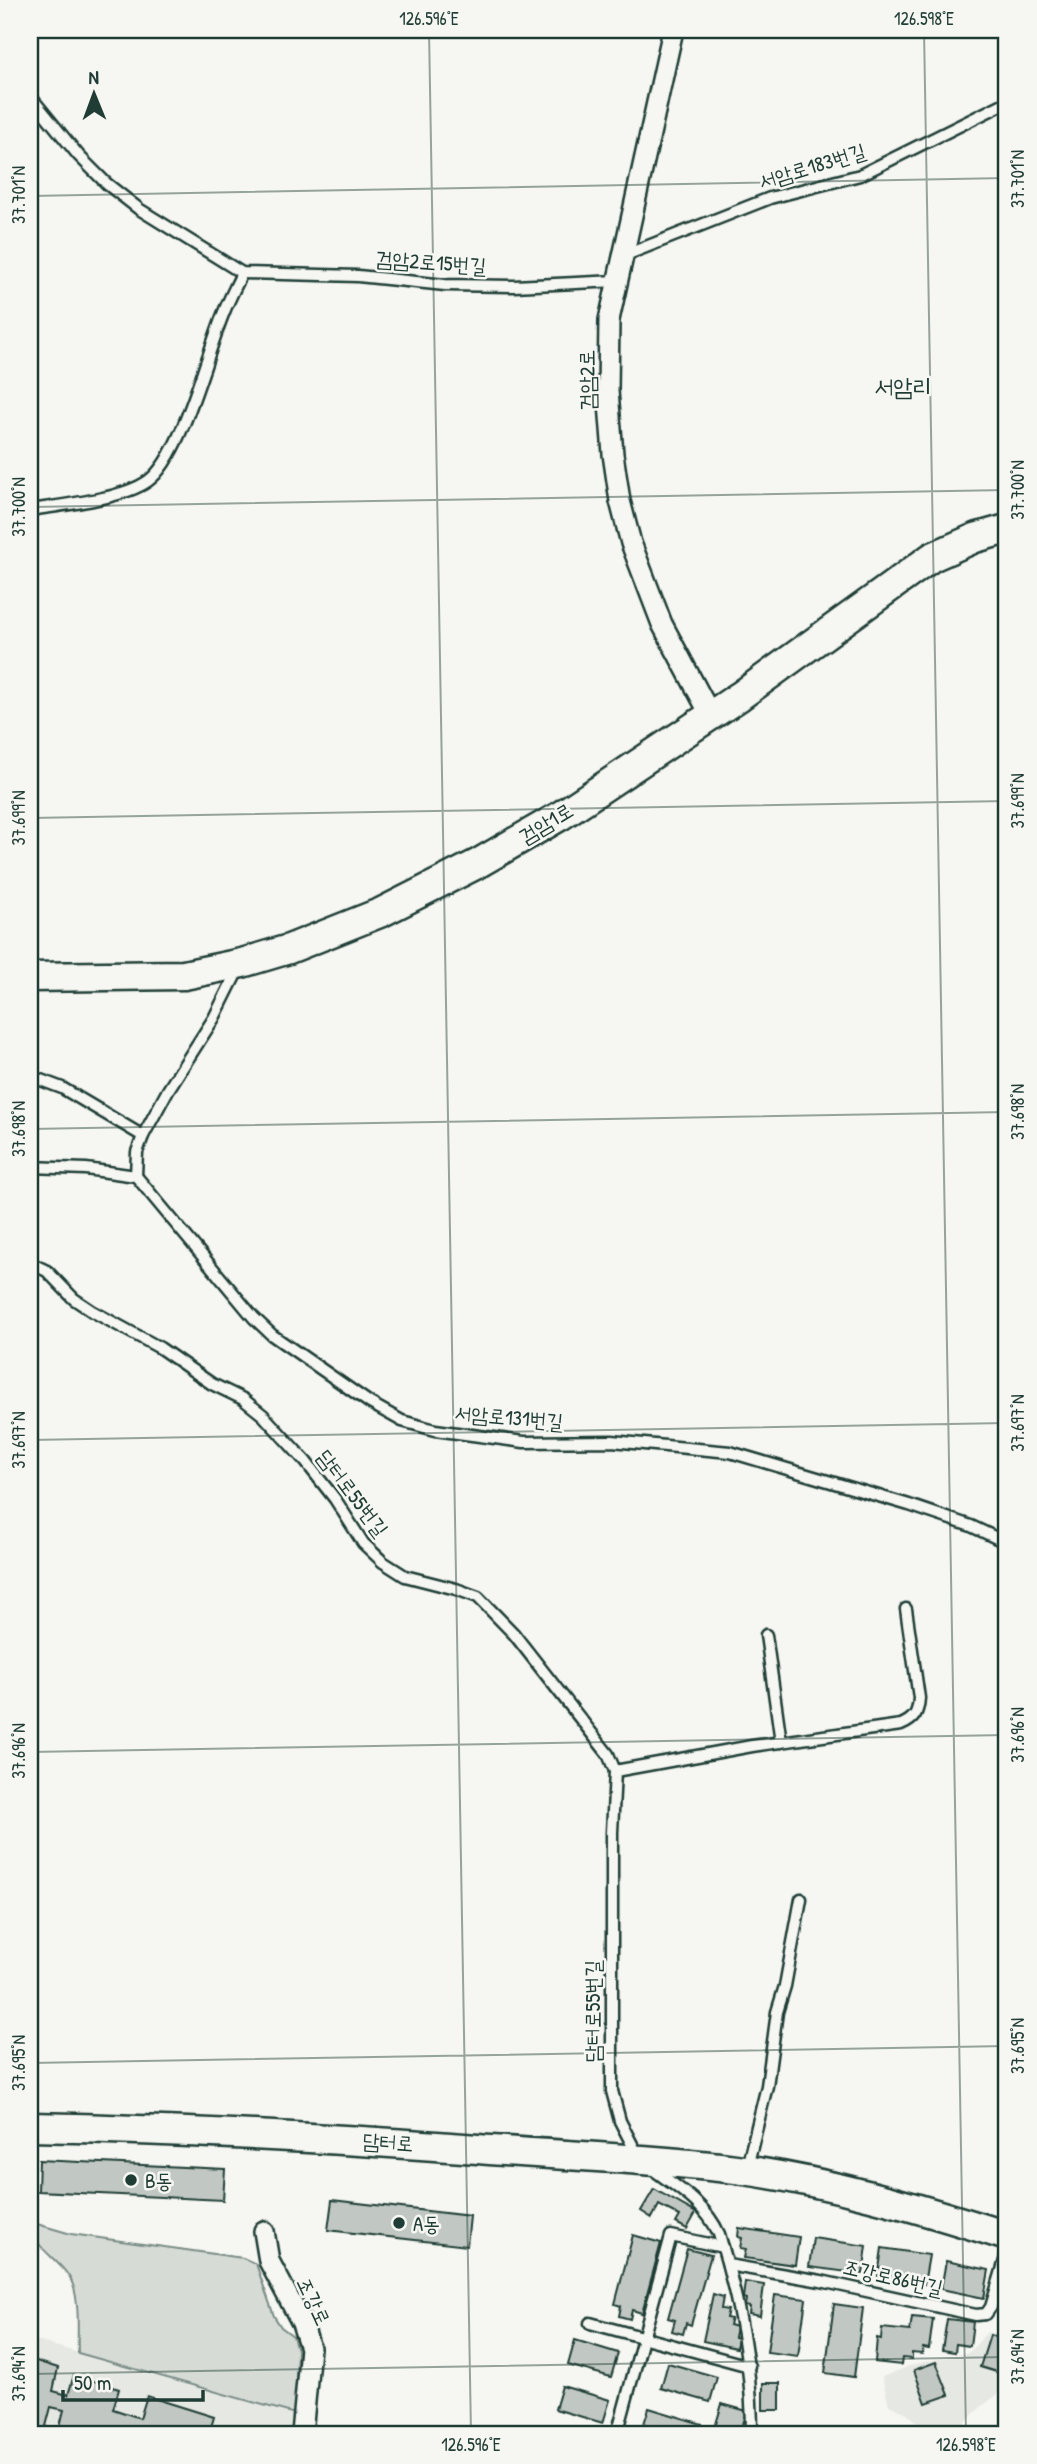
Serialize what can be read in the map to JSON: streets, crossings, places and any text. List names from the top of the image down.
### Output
{
  "streets": {
    "street": [
      "검암2로",
      "검암1로",
      "담터로",
      "조강로"
    ],
    "lane": [
      "서암로183번길",
      "검암2로15번길",
      "서암로131번길",
      "담터로55번길",
      "조강로86번길"
    ]
  },
  "crossings": [
    ["서암로183번길", "검암2로"],
    ["검암2로15번길", "검암2로"],
    ["검암2로", "검암1로"],
    ["담터로55번길", "담터로"]
  ],
  "districts": ["서암리"],
  "places": ["B동", "A동"],
  "scale_bar": "50 m",
  "north": "top",
  "coordinates": [
    "126.596°E",
    "126.598°E",
    "37.701°N",
    "37.700°N",
    "37.699°N",
    "37.698°N",
    "37.697°N",
    "37.696°N",
    "37.695°N",
    "37.694°N"
  ]
}
